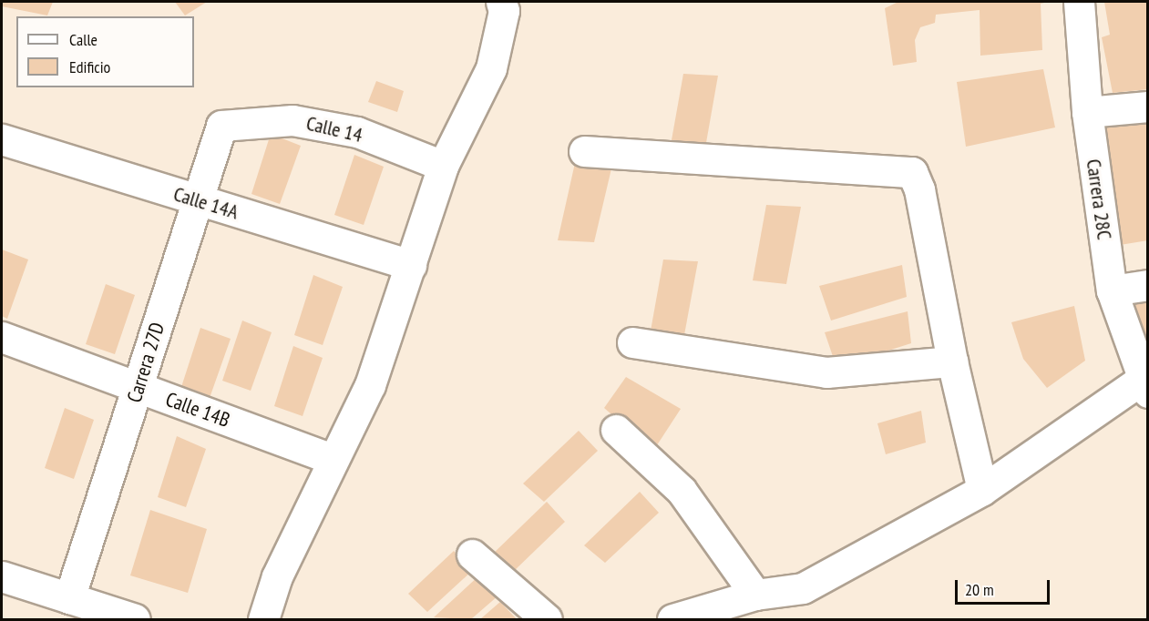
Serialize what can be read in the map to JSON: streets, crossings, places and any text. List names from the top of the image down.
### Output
{
  "streets": {
    "street": [
      "Calle 14",
      "Carrera 28C",
      "Calle 14A",
      "Carrera 27D",
      "Calle 14B"
    ]
  },
  "crossings": [
    ["Calle 14", "Carrera 27D"],
    ["Calle 14A", "Carrera 27D"],
    ["Carrera 27D", "Calle 14B"]
  ],
  "legend": ["Calle", "Edificio"],
  "scale_bar": "20 m"
}
